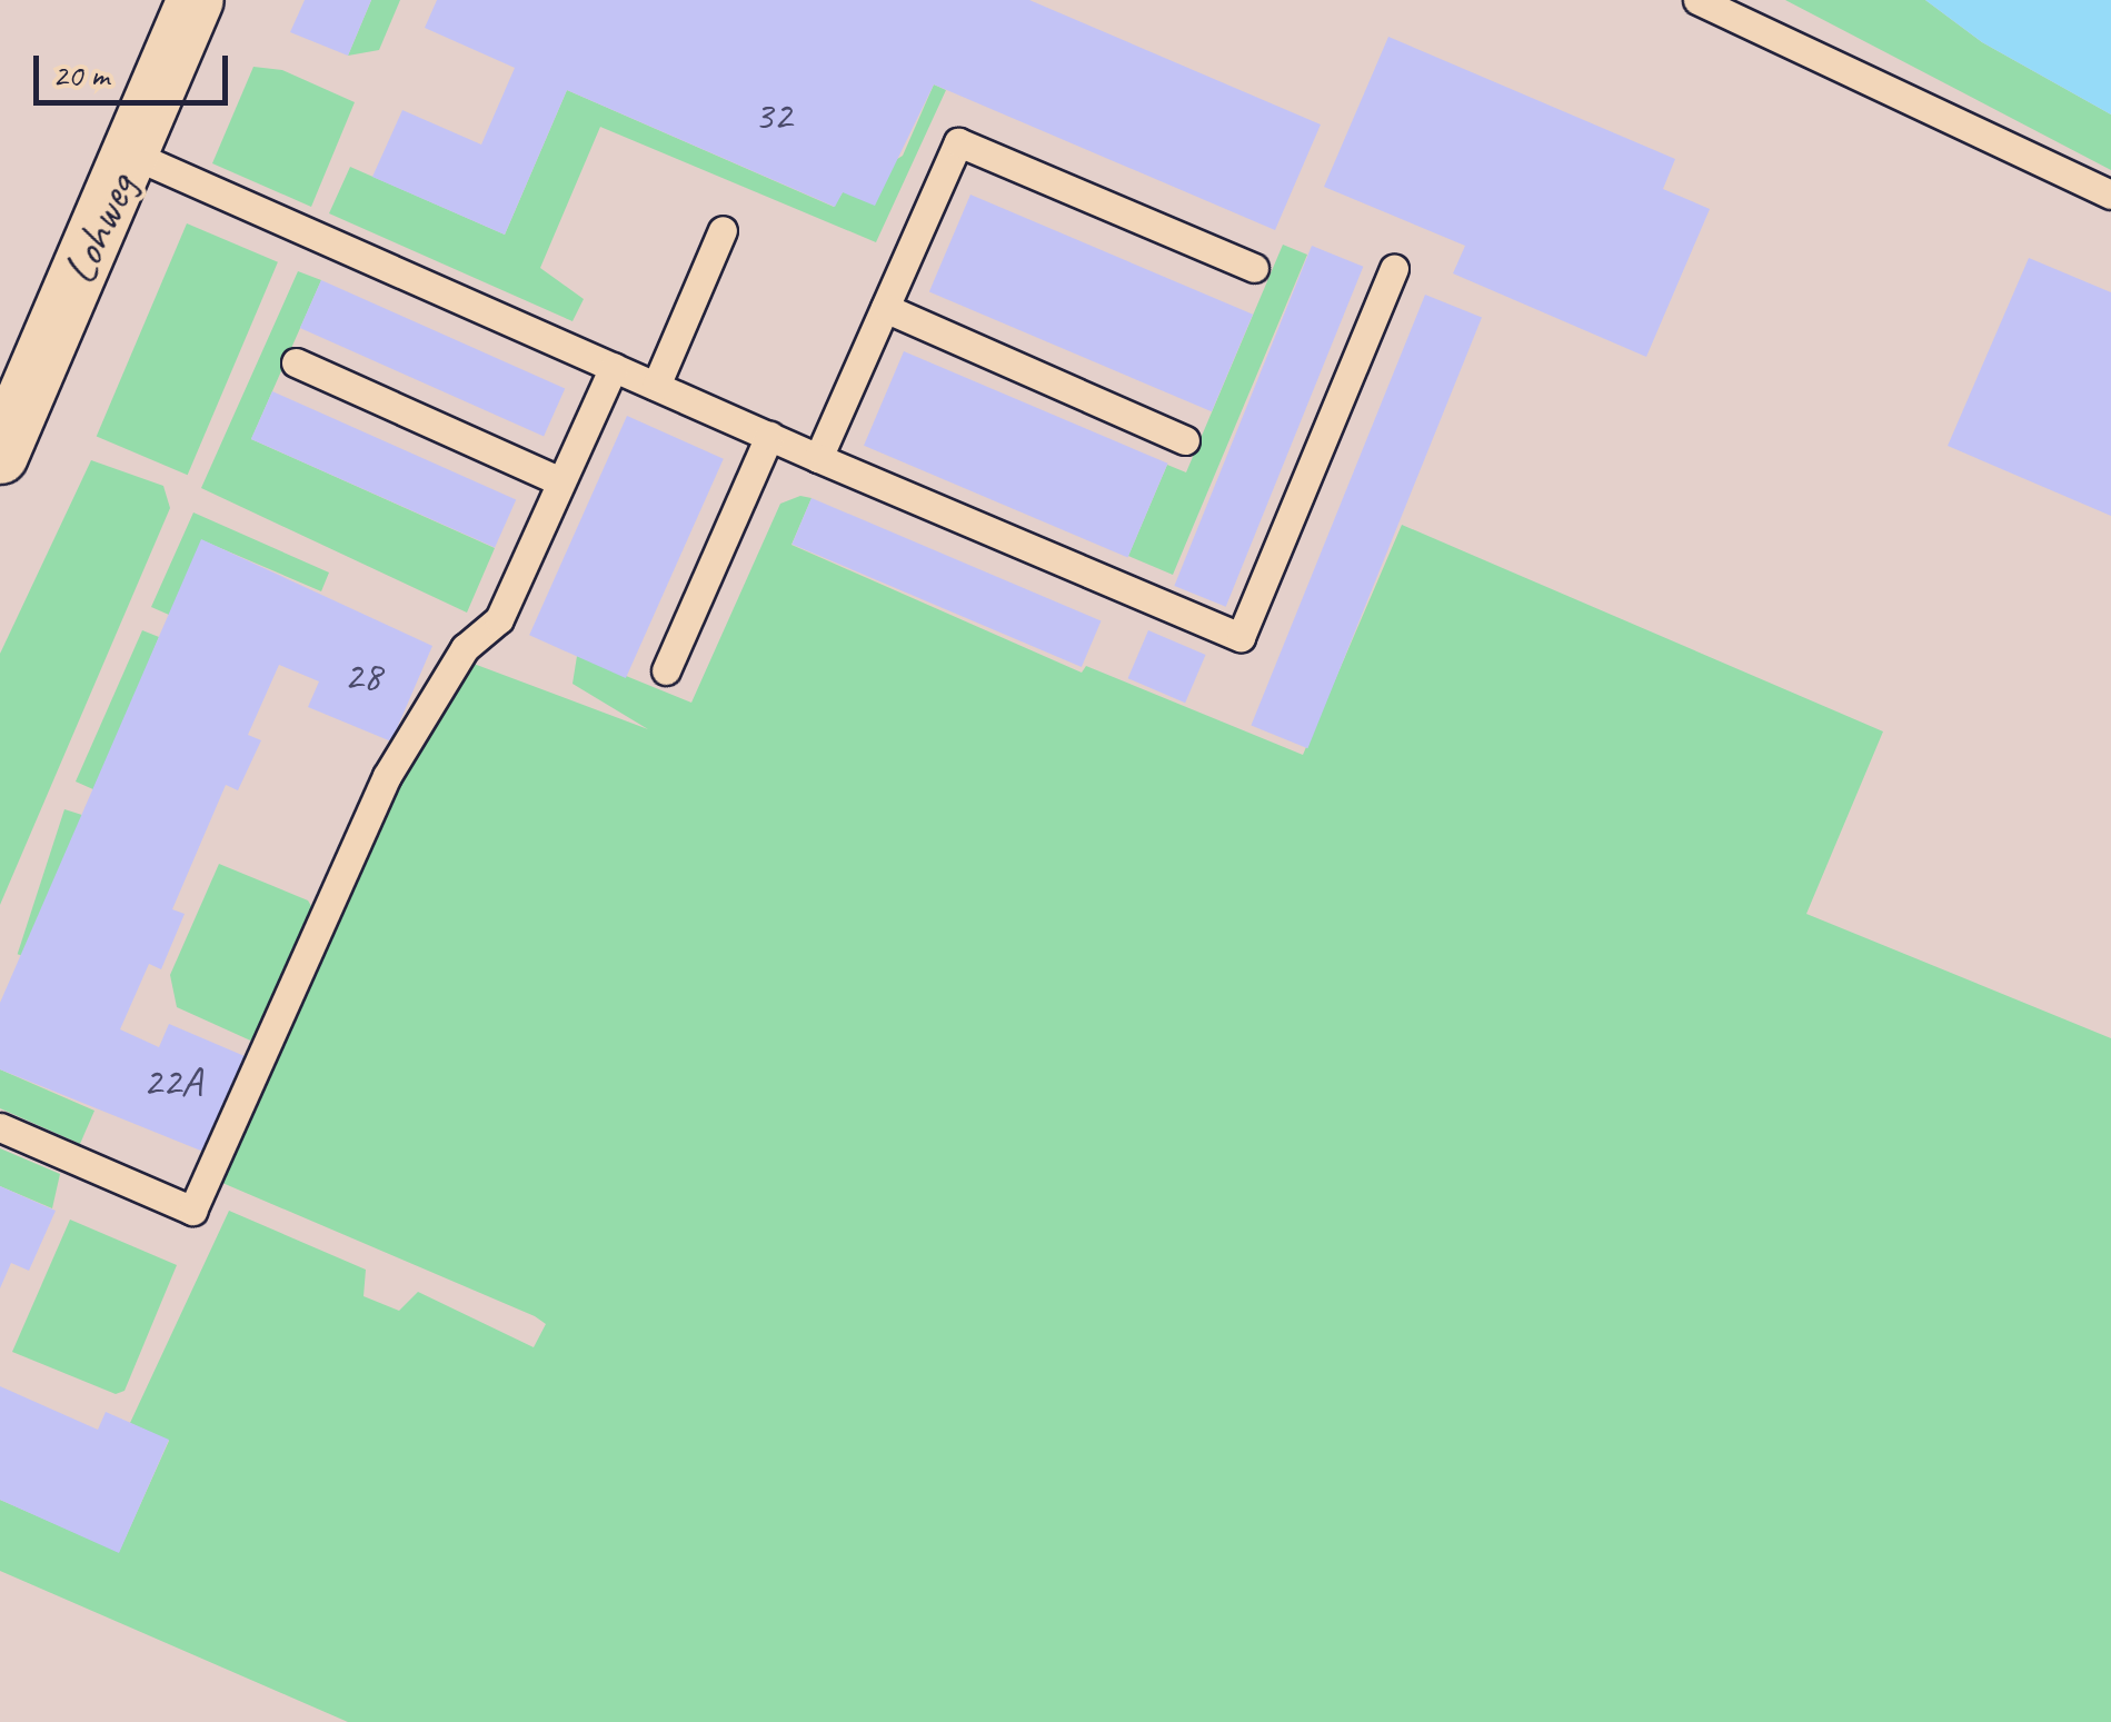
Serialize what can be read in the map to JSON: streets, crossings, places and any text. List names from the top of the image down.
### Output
{
  "streets": {
    "street": ["Lohweg"]
  },
  "house_numbers": ["32", "28", "22A"],
  "scale_bar": "20 m"
}
